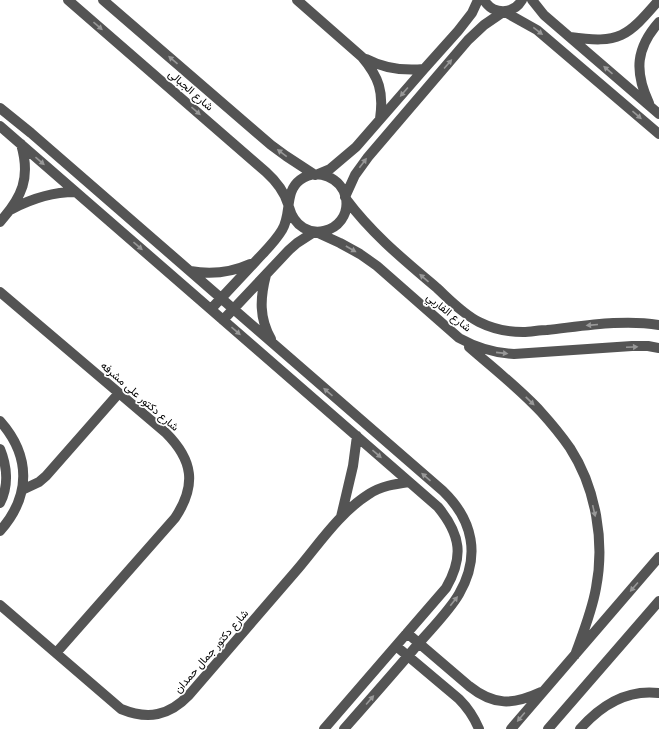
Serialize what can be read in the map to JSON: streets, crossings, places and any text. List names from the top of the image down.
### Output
{
  "streets": {
    "street": [
      "شارع الجبالى",
      "شارع الفاربي",
      "شارع دكتور على مشرفه",
      "شارع دكتور جمال حمدان"
    ]
  },
  "crossings": [
    ["شارع الجبالى", "شارع الفاربي"],
    ["شارع دكتور على مشرفه", "شارع دكتور جمال حمدان"]
  ]
}
